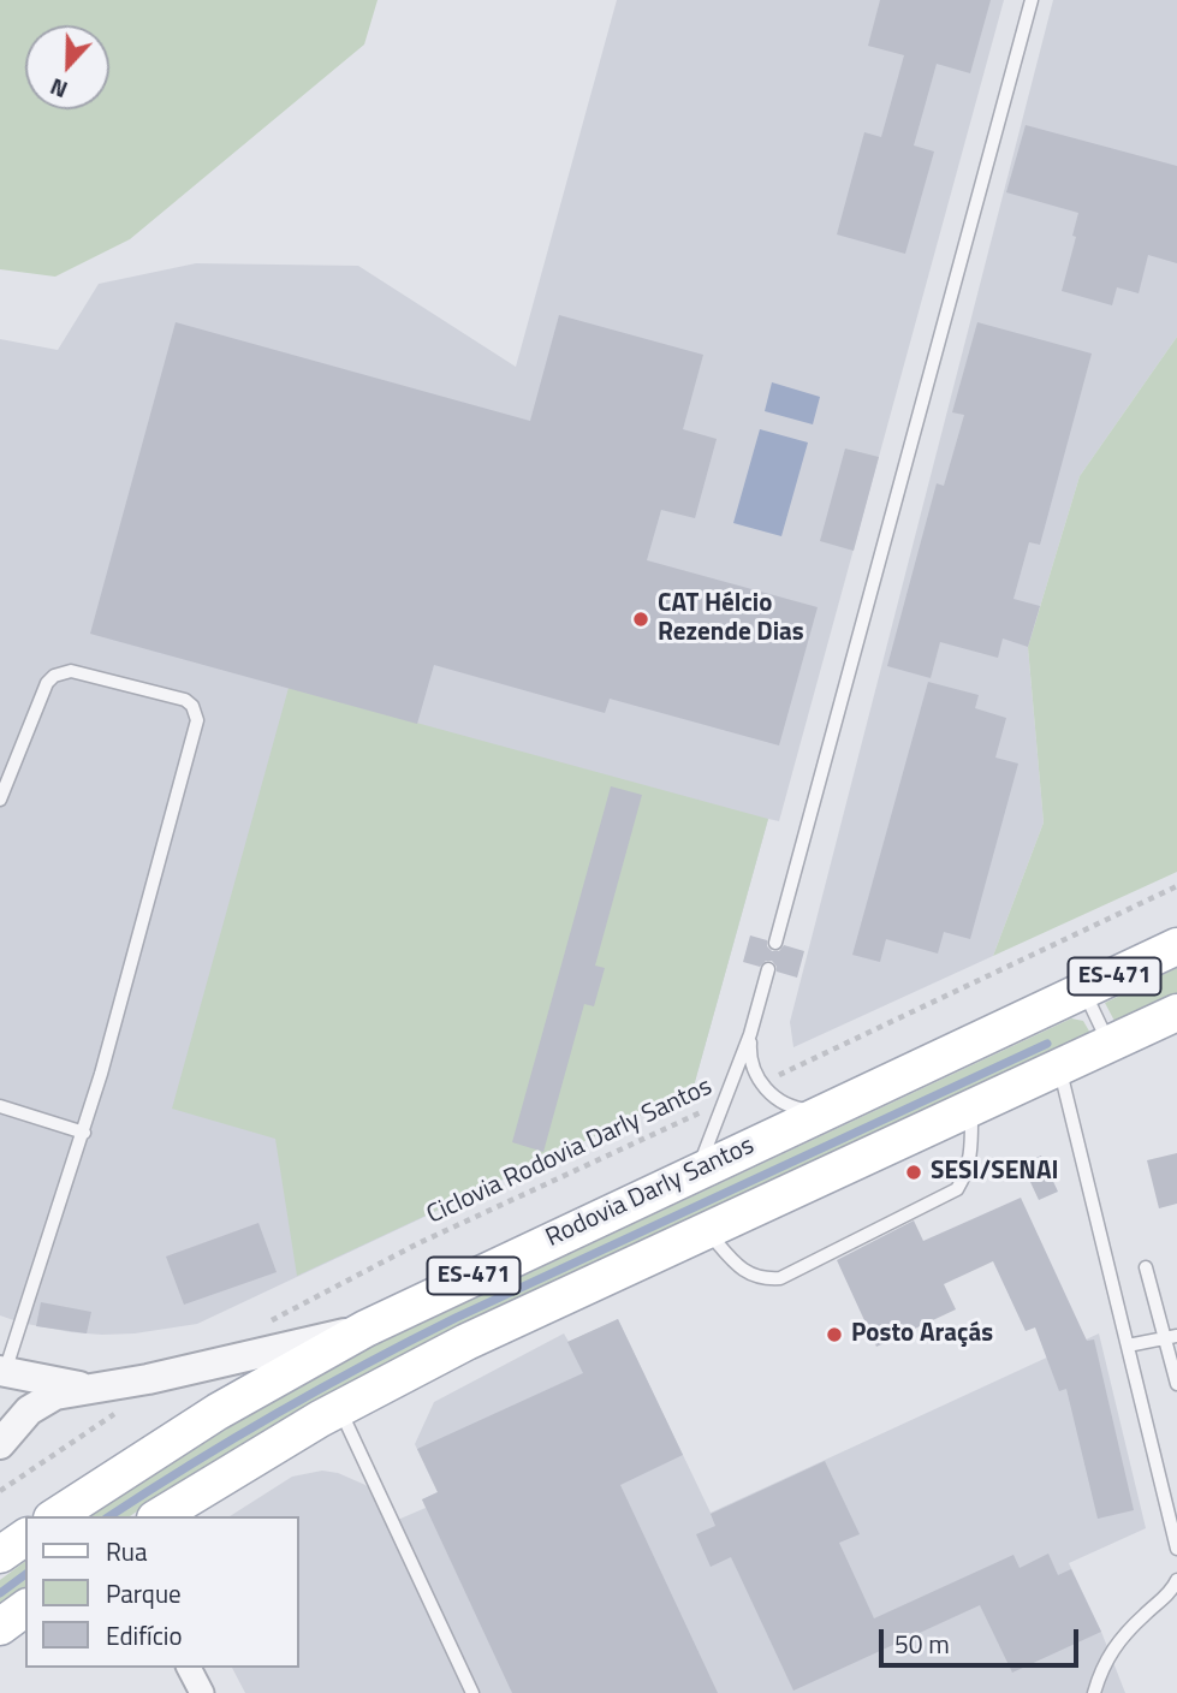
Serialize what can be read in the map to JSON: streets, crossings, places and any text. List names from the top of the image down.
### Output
{
  "streets": {
    "main road": ["ES-471", "Rodovia Darly Santos"],
    "path": ["Ciclovia Rodovia Darly Santos"]
  },
  "places": ["CAT Hélcio Rezende Dias", "SESI/SENAI", "Posto Araçás"],
  "legend": ["Rua", "Parque", "Edifício"],
  "scale_bar": "50 m",
  "north": "bottom"
}
